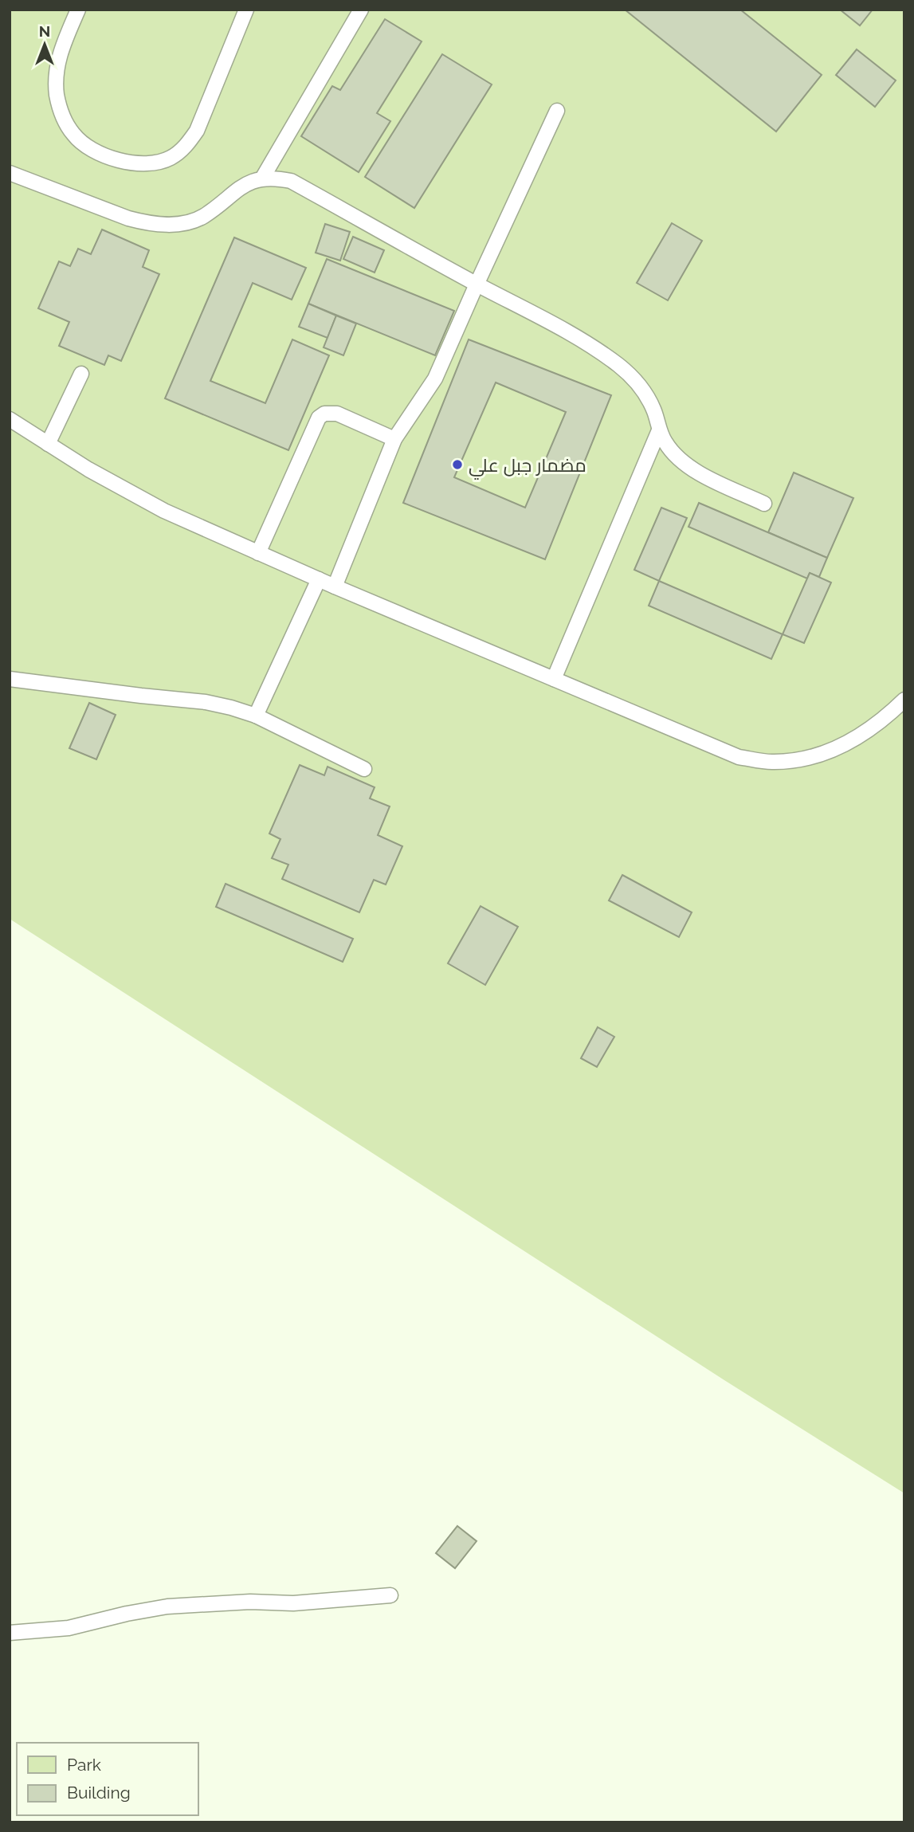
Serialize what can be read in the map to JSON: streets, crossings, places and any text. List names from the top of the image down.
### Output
{
  "places": ["مضمار جبل علي"],
  "legend": ["Park", "Building"],
  "north": "top"
}
